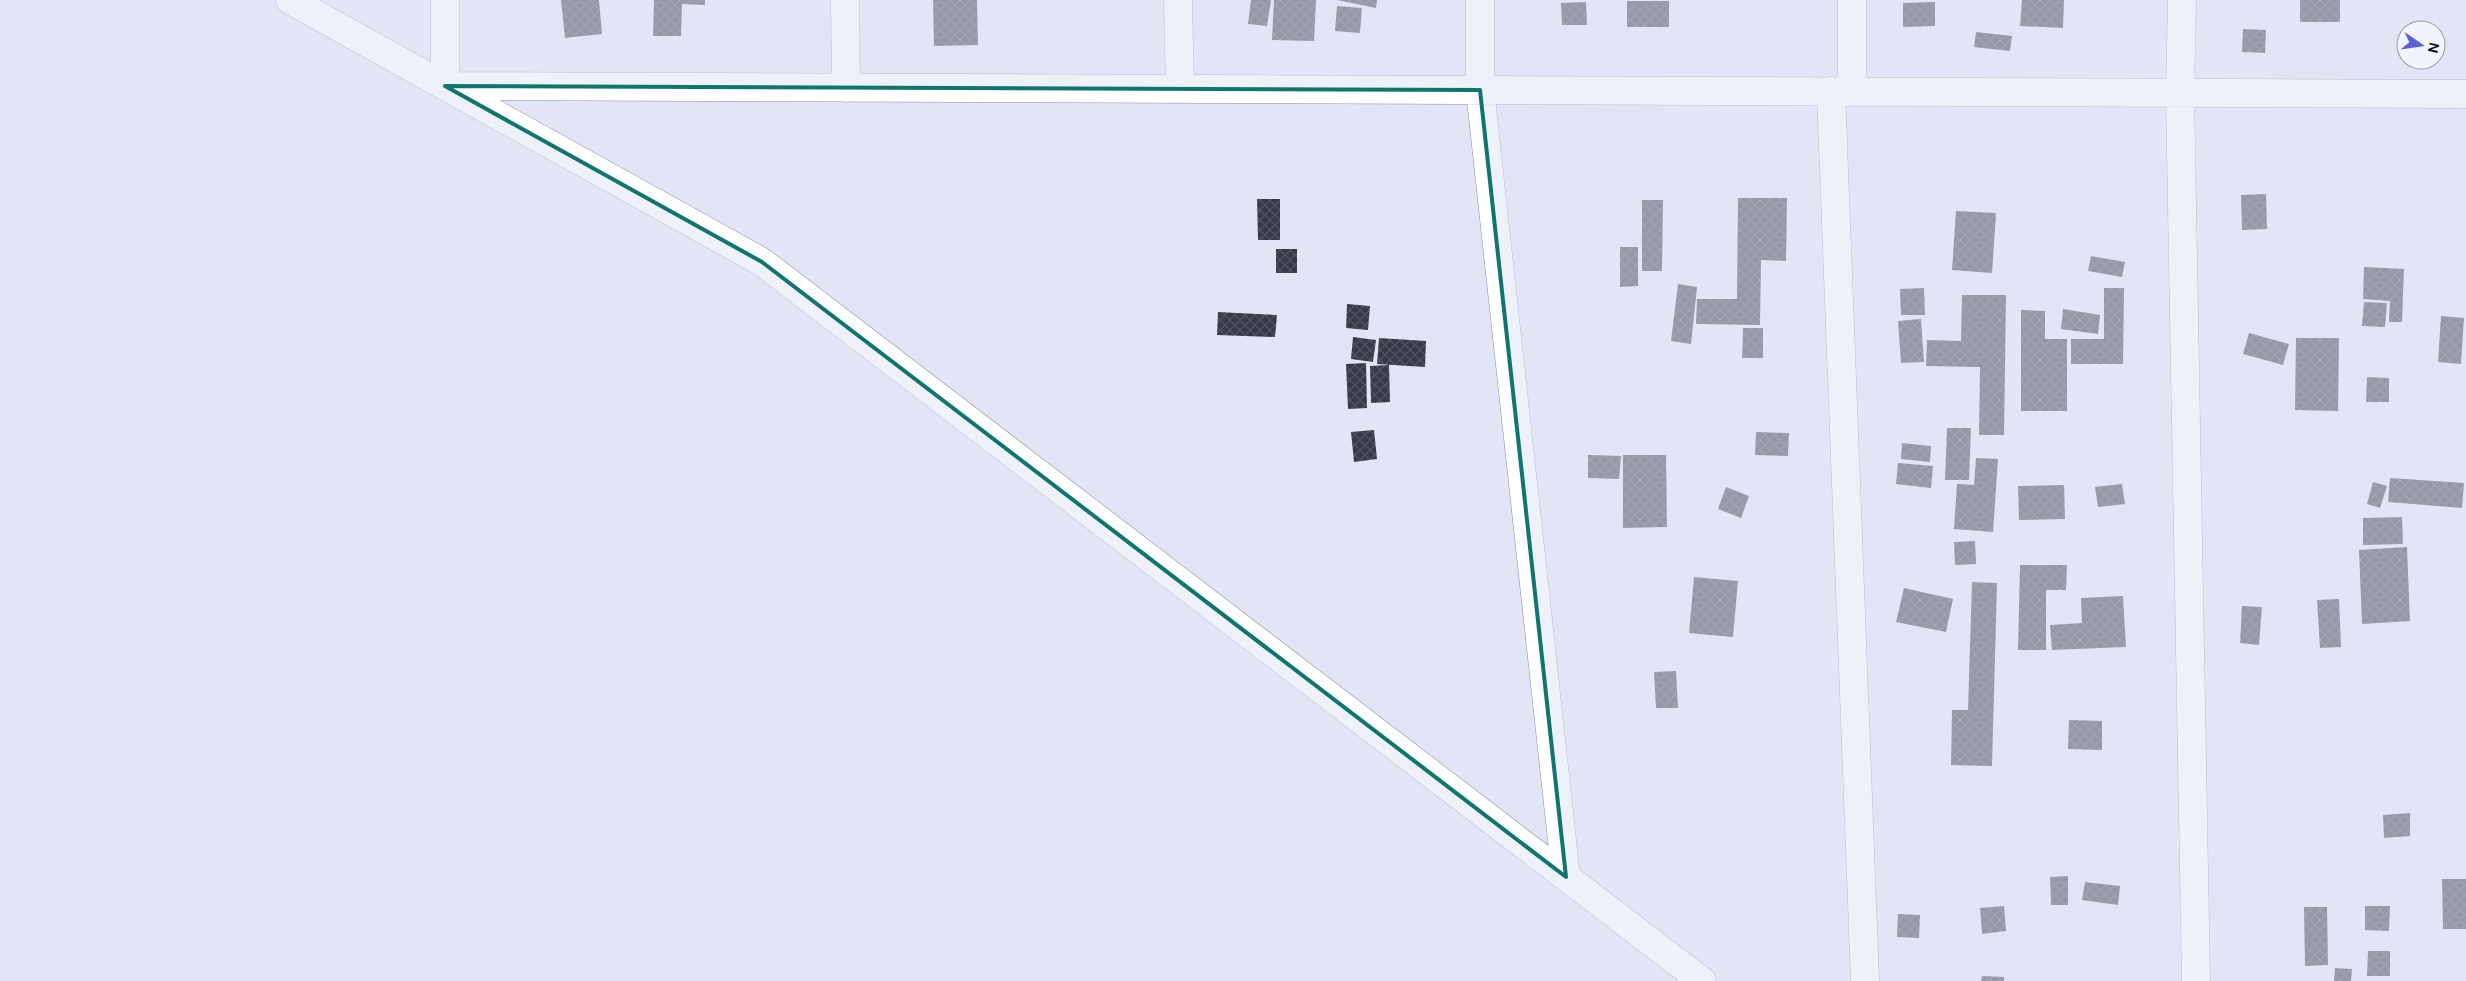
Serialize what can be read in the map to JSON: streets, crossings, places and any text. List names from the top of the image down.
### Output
{
  "north": "right"
}
